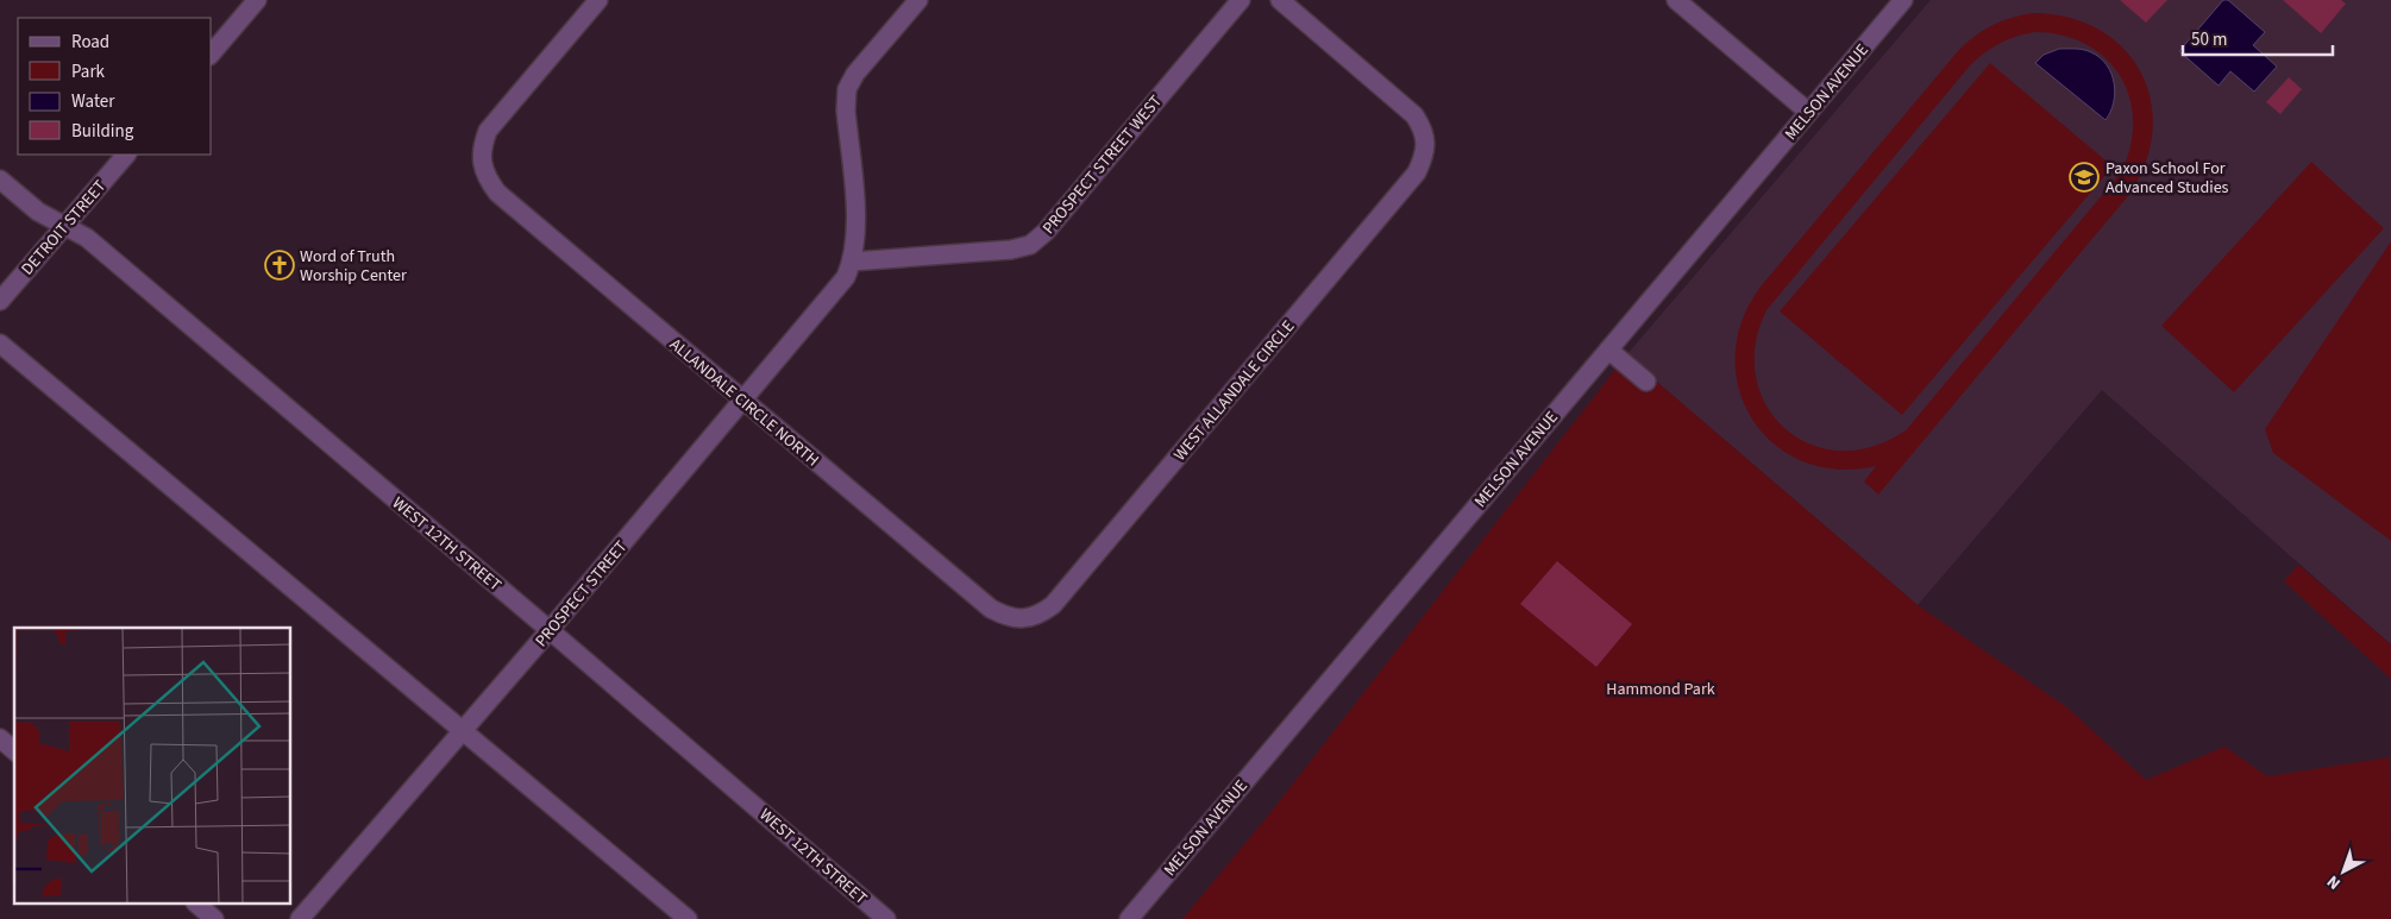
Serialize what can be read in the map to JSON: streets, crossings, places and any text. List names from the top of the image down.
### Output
{
  "streets": {
    "street": [
      "MELSON AVENUE",
      "PROSPECT STREET WEST",
      "DETROIT STREET",
      "WEST ALLANDALE CIRCLE",
      "ALLANDALE CIRCLE NORTH",
      "WEST 12TH STREET",
      "PROSPECT STREET"
    ]
  },
  "crossings": [
    ["PROSPECT STREET WEST", "PROSPECT STREET"],
    ["DETROIT STREET", "WEST 12TH STREET"],
    ["WEST ALLANDALE CIRCLE", "ALLANDALE CIRCLE NORTH"],
    ["ALLANDALE CIRCLE NORTH", "PROSPECT STREET"],
    ["WEST 12TH STREET", "PROSPECT STREET"]
  ],
  "parks": ["Hammond Park"],
  "places": {
    "school or university": ["Paxon School For Advanced Studies"],
    "church": ["Word of Truth Worship Center"]
  },
  "legend": [
    "Road",
    "Park",
    "Water",
    "Building"
  ],
  "scale_bar": "50 m",
  "north": "bottom left"
}
